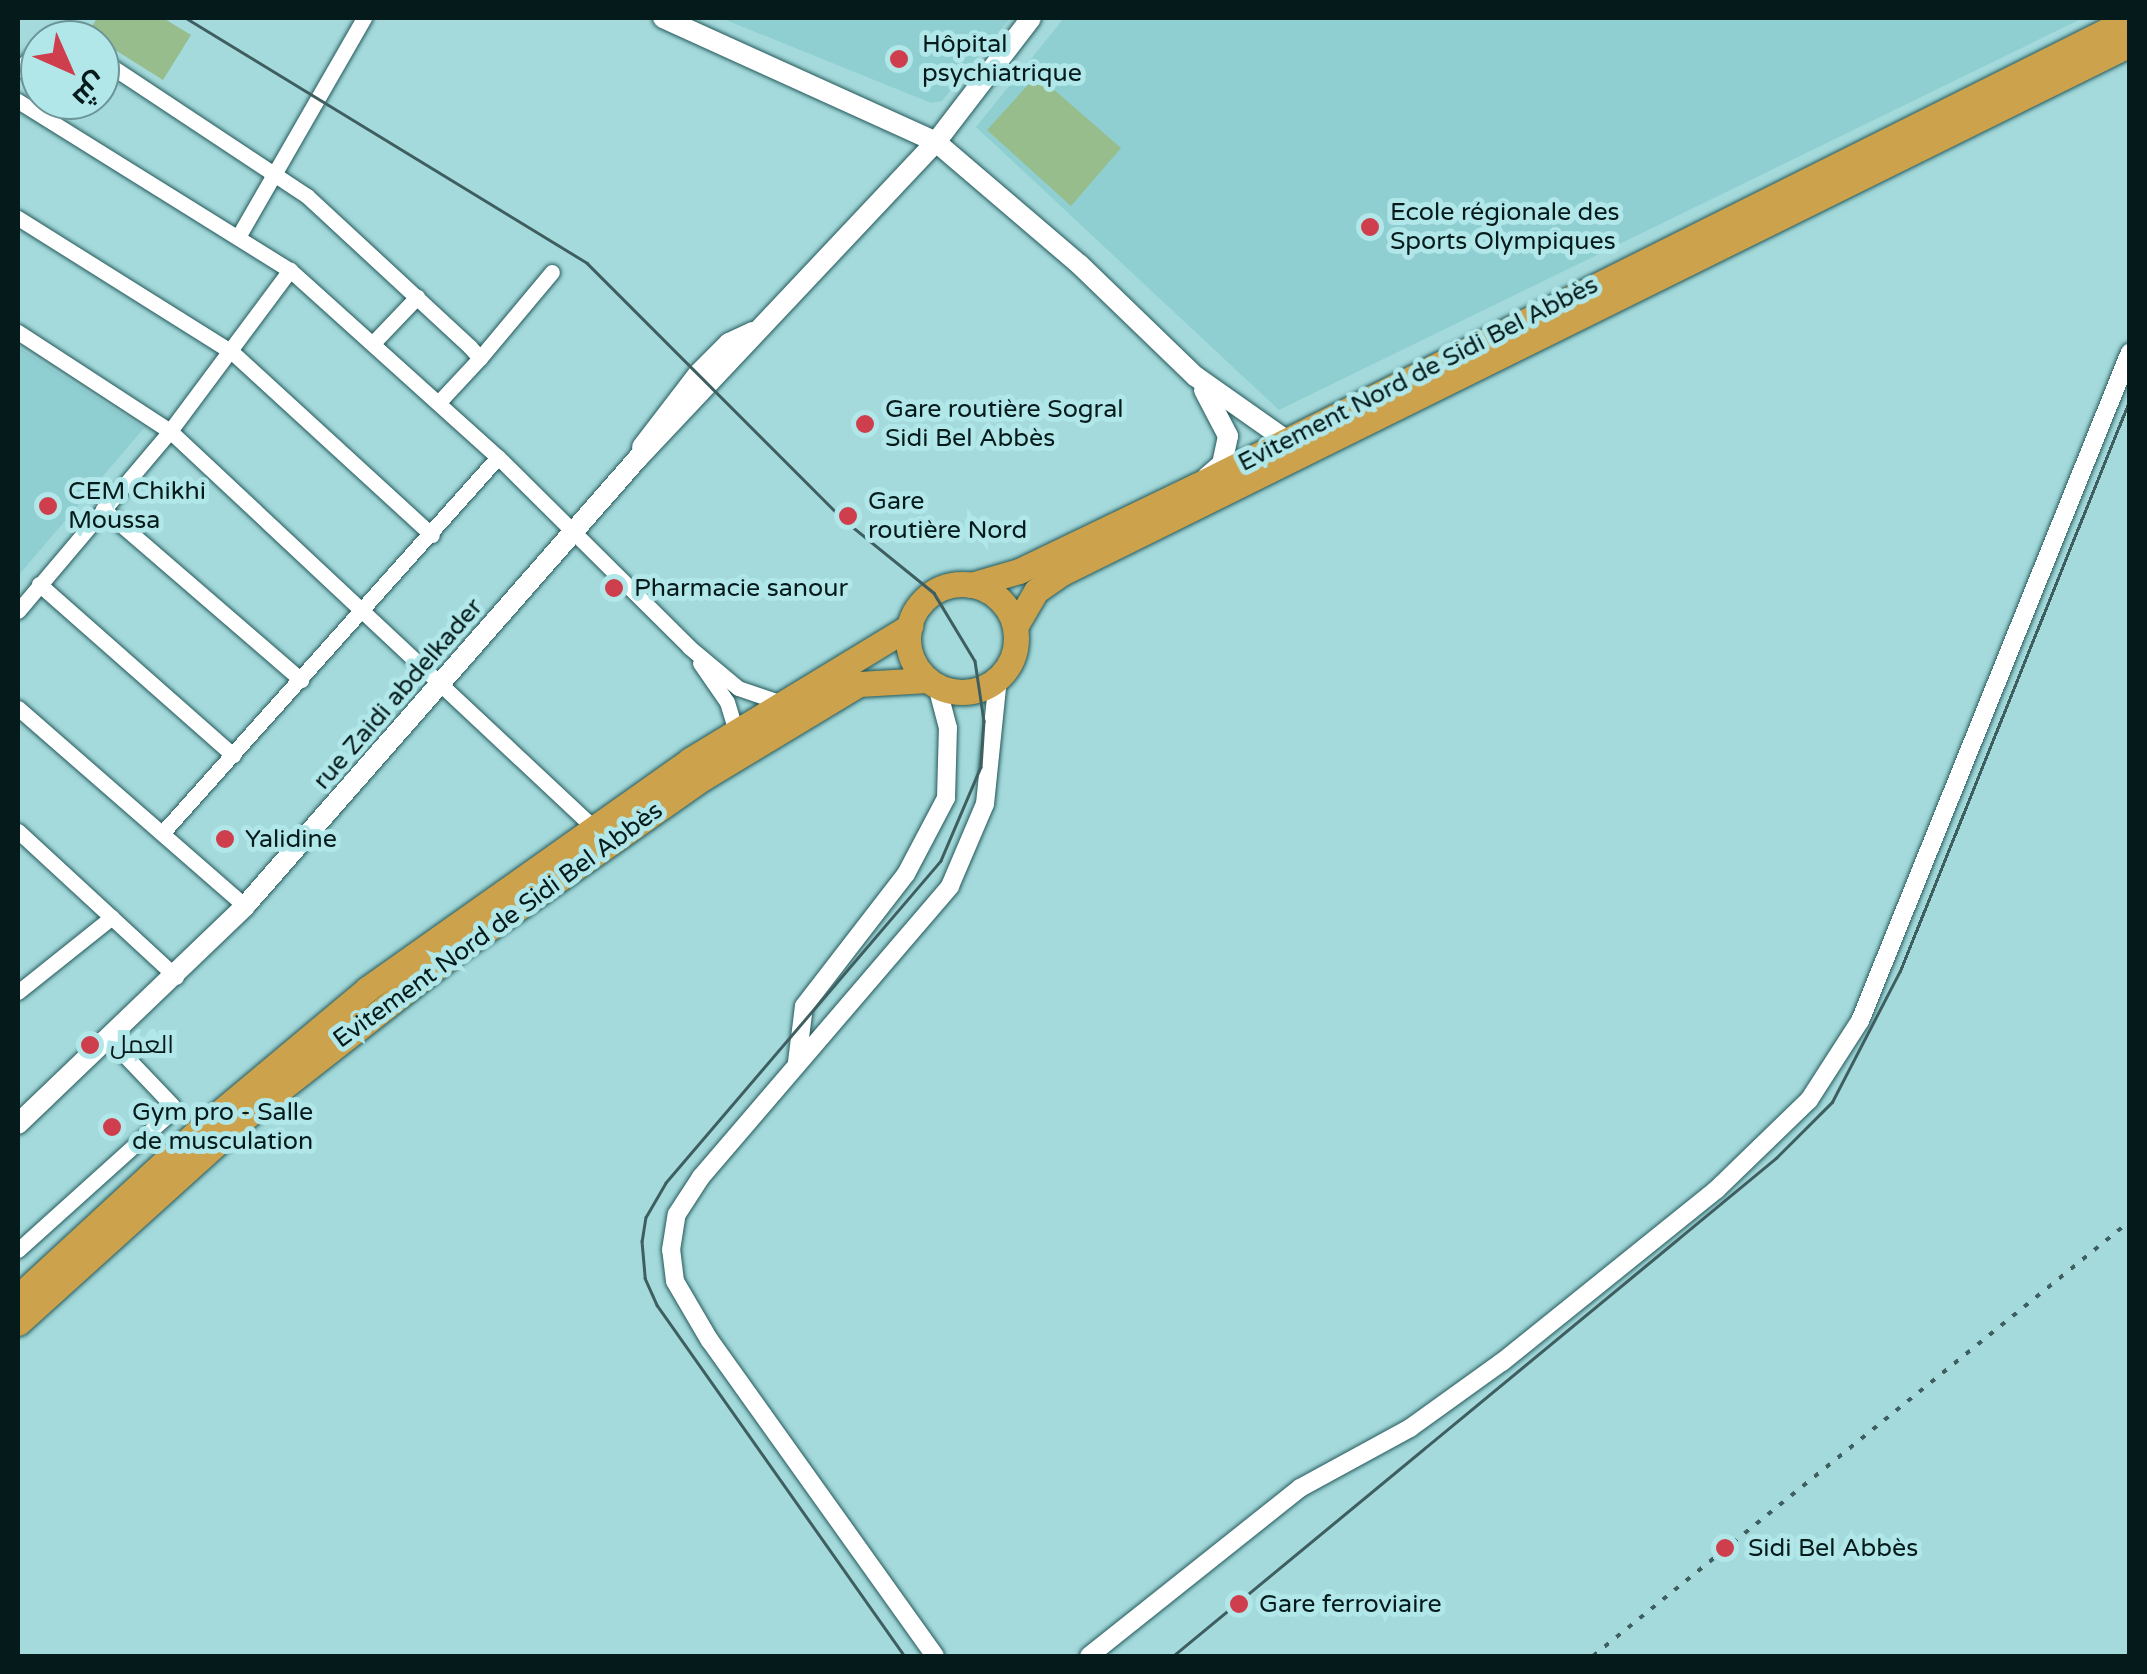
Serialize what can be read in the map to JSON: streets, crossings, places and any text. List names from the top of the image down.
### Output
{
  "streets": {
    "highway": ["Evitement Nord de Sidi Bel Abbès"],
    "main road": ["rue Zaidi abdelkader"]
  },
  "places": [
    "Hôpital psychiatrique",
    "Ecole régionale des Sports Olympiques",
    "Gare routière Sogral Sidi Bel Abbès",
    "CEM Chikhi Moussa",
    "Gare routière Nord",
    "Pharmacie sanour",
    "Yalidine",
    "العمل",
    "Gym pro - Salle de musculation",
    "Sidi Bel Abbès",
    "Gare ferroviaire"
  ],
  "north": "bottom right"
}
